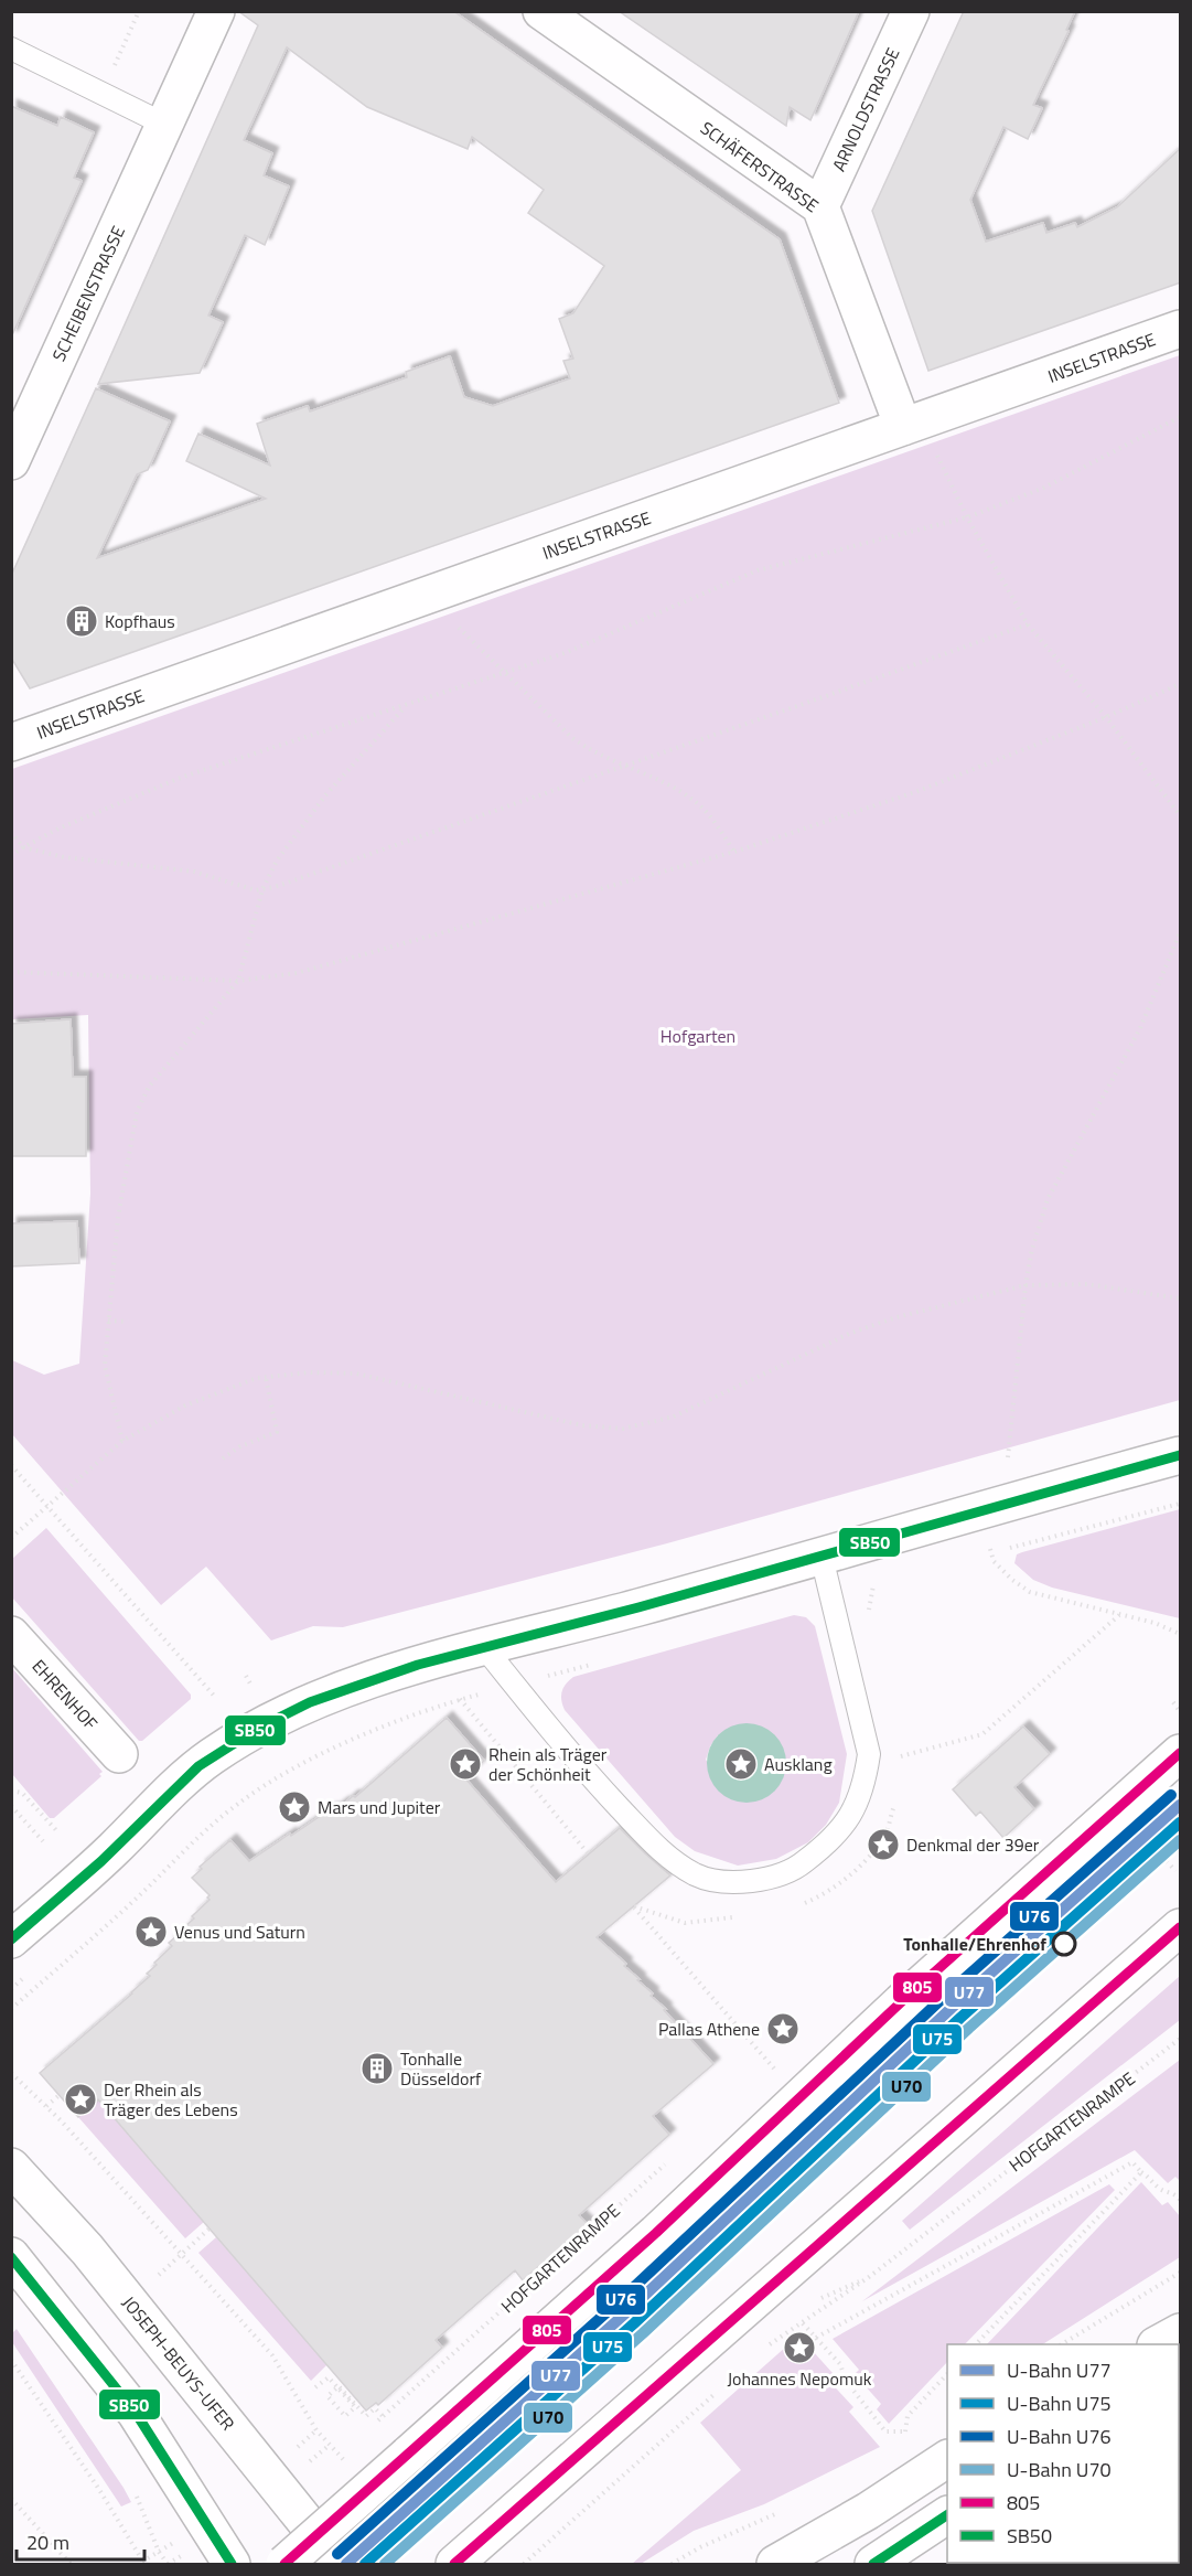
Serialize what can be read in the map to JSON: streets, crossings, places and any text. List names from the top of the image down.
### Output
{
  "streets": {
    "main road": [
      "ARNOLDSTRASSE",
      "SCHÄFERSTRASSE",
      "SCHEIBENSTRASSE",
      "INSELSTRASSE",
      "EHRENHOF",
      "JOSEPH-BEUYS-UFER"
    ],
    "path": ["HOFGARTENRAMPE"]
  },
  "crossings": [
    ["ARNOLDSTRASSE", "SCHÄFERSTRASSE"],
    ["SCHÄFERSTRASSE", "INSELSTRASSE"]
  ],
  "parks": ["Hofgarten"],
  "places": {
    "building": ["Kopfhaus", "Tonhalle Düsseldorf"],
    "place": [
      "Rhein als Träger der Schönheit",
      "Ausklang",
      "Mars und Jupiter",
      "Denkmal der 39er",
      "Venus und Saturn",
      "Pallas Athene",
      "Der Rhein als Träger des Lebens",
      "Johannes Nepomuk"
    ],
    "other": ["Tonhalle/Ehrenhof"]
  },
  "lines": [
    "transit line SB50",
    "transit line 805",
    "metro line U76",
    "metro line U77",
    "metro line U75",
    "metro line U70"
  ],
  "legend": [
    "U-Bahn U77",
    "U-Bahn U75",
    "U-Bahn U76",
    "U-Bahn U70",
    "805",
    "SB50"
  ],
  "scale_bar": "20 m"
}
